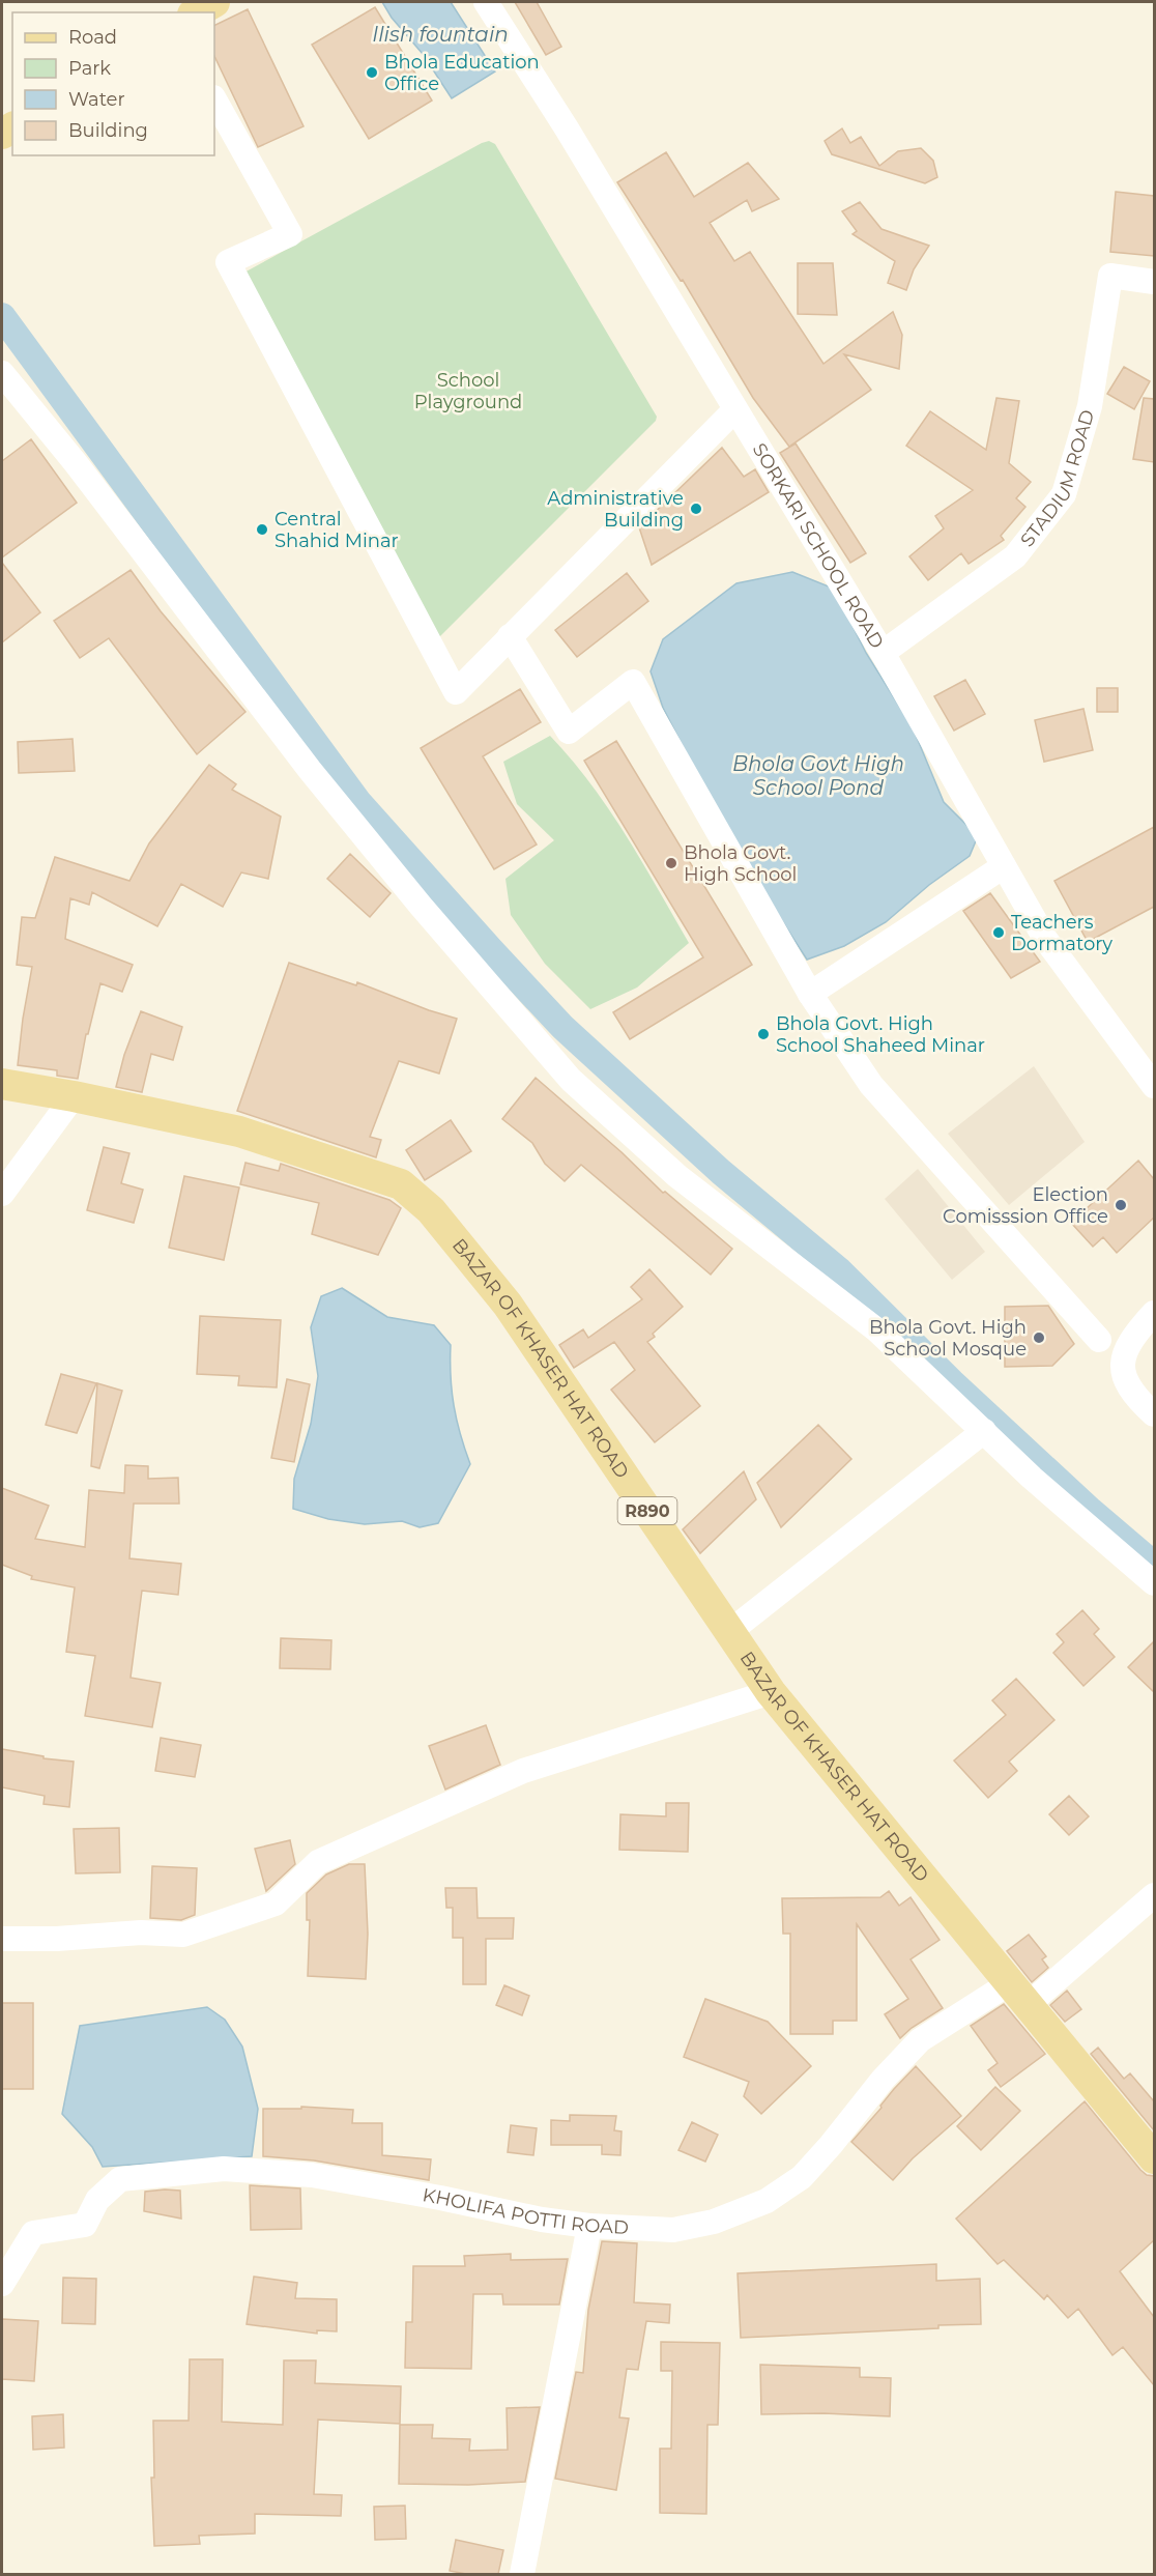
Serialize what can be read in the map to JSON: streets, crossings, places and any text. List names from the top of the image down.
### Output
{
  "streets": {
    "main road": ["BAZAR OF KHASER HAT ROAD", "R890"],
    "street": ["STADIUM ROAD", "SORKARI SCHOOL ROAD", "KHOLIFA POTTI ROAD"]
  },
  "crossings": [
    ["STADIUM ROAD", "SORKARI SCHOOL ROAD"],
    ["BAZAR OF KHASER HAT ROAD", "KHOLIFA POTTI ROAD"]
  ],
  "water": ["Ilish fountain", "Bhola Govt High School Pond"],
  "parks": ["School Playground"],
  "places": [
    "Bhola Education Office",
    "Administrative Building",
    "Central Shahid Minar",
    "Bhola Govt. High School",
    "Teachers Dormatory",
    "Bhola Govt. High School Shaheed Minar",
    "Election Comisssion Office",
    "Bhola Govt. High School Mosque"
  ],
  "legend": [
    "Road",
    "Park",
    "Water",
    "Building"
  ]
}
